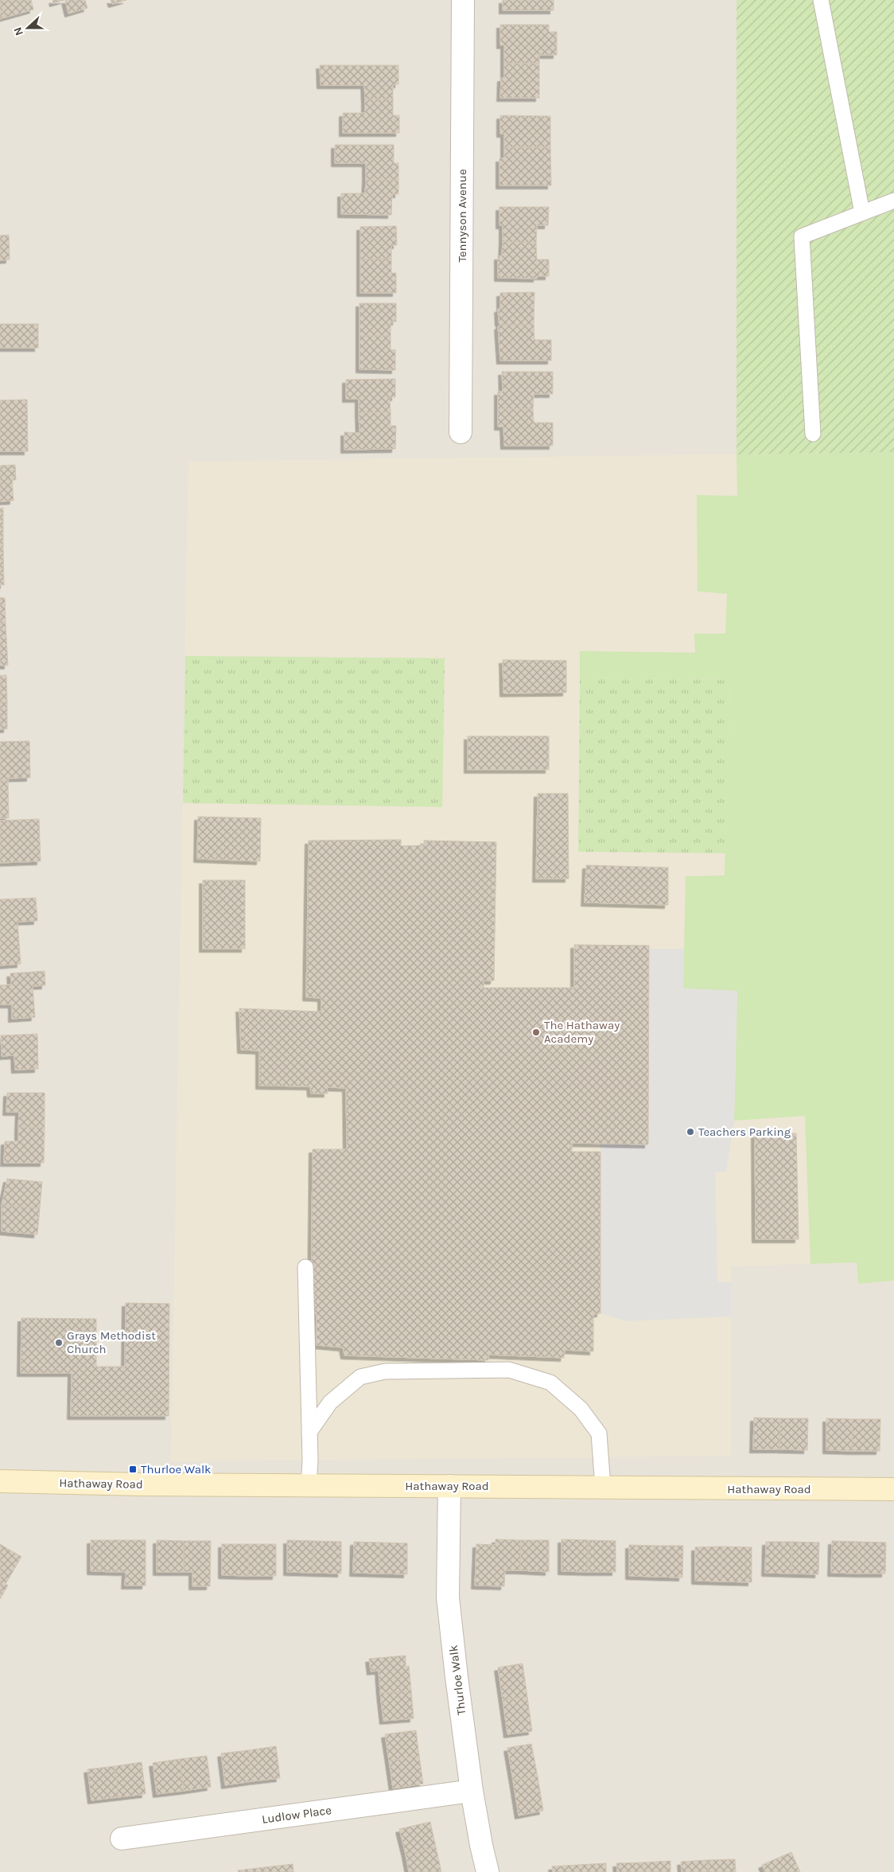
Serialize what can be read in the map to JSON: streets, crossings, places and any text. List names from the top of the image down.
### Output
{
  "streets": {
    "street": [
      "Tennyson Avenue",
      "Hathaway Road",
      "Thurloe Walk",
      "Ludlow Place"
    ]
  },
  "crossings": [
    ["Hathaway Road", "Thurloe Walk"],
    ["Thurloe Walk", "Ludlow Place"]
  ],
  "places": {
    "other": ["The Hathaway Academy", "Teachers Parking", "Grays Methodist Church"],
    "transit": ["Thurloe Walk"]
  },
  "north": "left"
}
